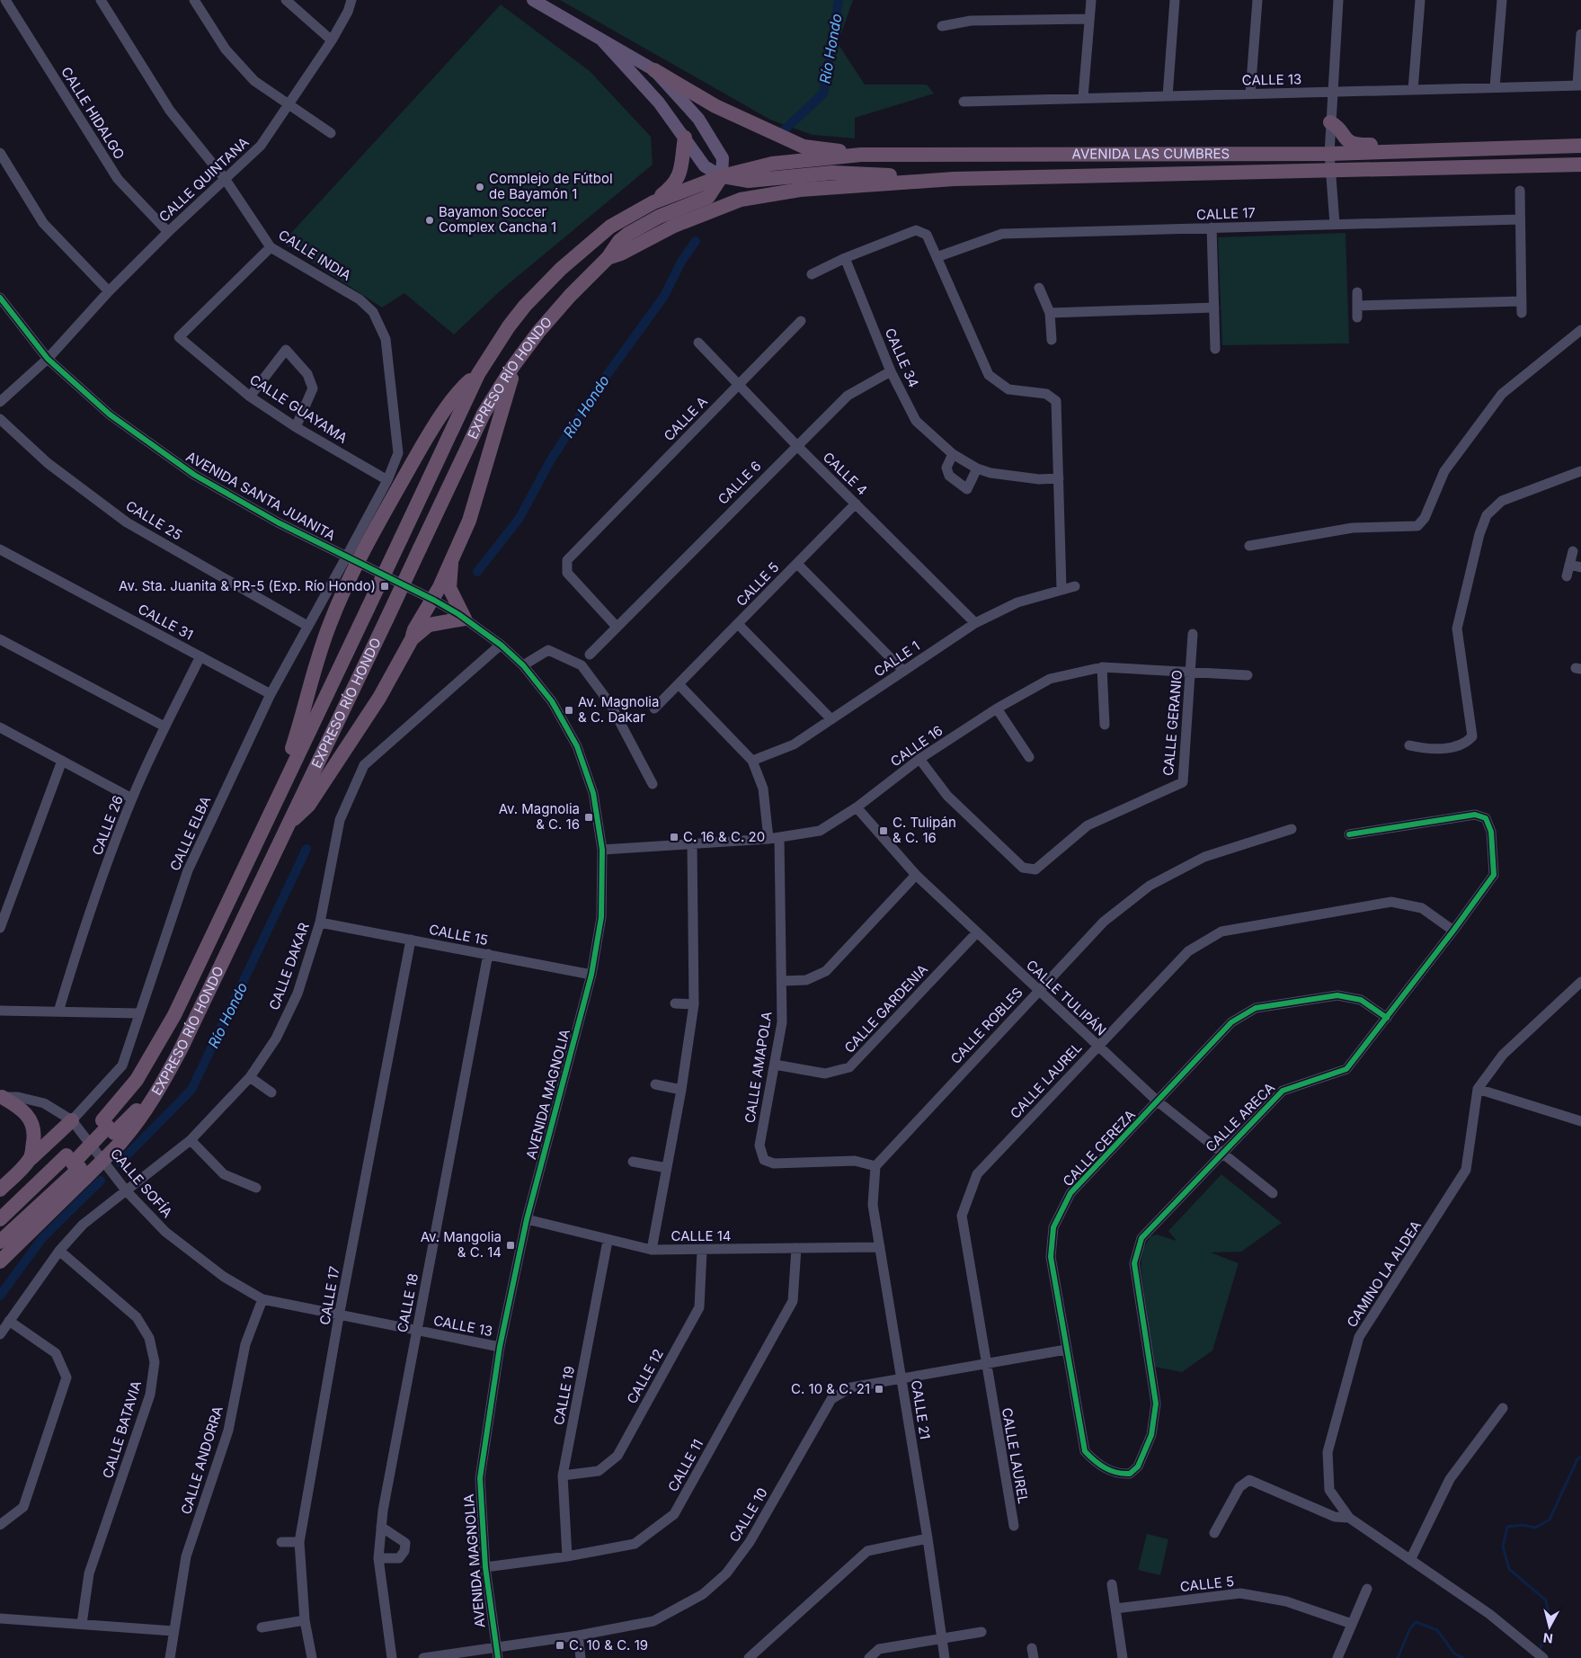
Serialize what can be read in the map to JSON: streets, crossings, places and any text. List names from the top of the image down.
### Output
{
  "streets": {
    "highway": ["AVENIDA LAS CUMBRES", "EXPRESO RÍO HONDO"],
    "street": [
      "CALLE 13",
      "CALLE HIDALGO",
      "CALLE QUINTANA",
      "CALLE 17",
      "CALLE INDIA",
      "CALLE 34",
      "CALLE GUAYAMA",
      "CALLE A",
      "CALLE 4",
      "CALLE 6",
      "AVENIDA SANTA JUANITA",
      "CALLE 25",
      "CALLE 5",
      "CALLE 31",
      "CALLE 1",
      "CALLE GERANIO",
      "CALLE 16",
      "CALLE 26",
      "CALLE ELBA",
      "CALLE 15",
      "CALLE DAKAR",
      "CALLE TULIPÁN",
      "CALLE GARDENIA",
      "CALLE ROBLES",
      "CALLE AMAPOLA",
      "CALLE LAUREL",
      "AVENIDA MAGNOLIA",
      "CALLE ARECA",
      "CALLE CEREZA",
      "CALLE SOFÍA",
      "CALLE 14",
      "CAMINO LA ALDEA",
      "CALLE 18",
      "CALLE 12",
      "CALLE 19",
      "CALLE 21",
      "CALLE BATAVIA",
      "CALLE ANDORRA",
      "CALLE 11",
      "CALLE 10"
    ]
  },
  "crossings": [
    ["CALLE 13", "CALLE 17"],
    ["CALLE 13", "AVENIDA MAGNOLIA"],
    ["CALLE 13", "CALLE SOFÍA"],
    ["CALLE 13", "CALLE 18"],
    ["CALLE 13", "CALLE ANDORRA"],
    ["CALLE HIDALGO", "CALLE QUINTANA"],
    ["AVENIDA LAS CUMBRES", "EXPRESO RÍO HONDO"],
    ["CALLE QUINTANA", "CALLE INDIA"],
    ["CALLE QUINTANA", "AVENIDA SANTA JUANITA"],
    ["CALLE 17", "CALLE 15"],
    ["CALLE INDIA", "CALLE GUAYAMA"],
    ["CALLE INDIA", "AVENIDA SANTA JUANITA"],
    ["CALLE INDIA", "CALLE ELBA"],
    ["CALLE 34", "CALLE 6"],
    ["CALLE A", "CALLE 4"],
    ["CALLE A", "CALLE 6"],
    ["CALLE 4", "CALLE 6"],
    ["CALLE 4", "CALLE 5"],
    ["CALLE 4", "CALLE 1"],
    ["AVENIDA SANTA JUANITA", "CALLE ELBA"],
    ["AVENIDA SANTA JUANITA", "AVENIDA MAGNOLIA"],
    ["CALLE 25", "CALLE ELBA"],
    ["CALLE 31", "CALLE 26"],
    ["CALLE 31", "CALLE ELBA"],
    ["CALLE GERANIO", "CALLE 16"],
    ["CALLE 16", "CALLE TULIPÁN"],
    ["CALLE 16", "CALLE AMAPOLA"],
    ["CALLE 16", "AVENIDA MAGNOLIA"],
    ["CALLE ELBA", "CALLE SOFÍA"],
    ["CALLE 15", "CALLE DAKAR"],
    ["CALLE 15", "AVENIDA MAGNOLIA"],
    ["CALLE 15", "CALLE 18"],
    ["CALLE DAKAR", "AVENIDA MAGNOLIA"],
    ["CALLE DAKAR", "CALLE SOFÍA"],
    ["CALLE DAKAR", "CALLE BATAVIA"],
    ["CALLE TULIPÁN", "CALLE GARDENIA"],
    ["CALLE TULIPÁN", "CALLE ROBLES"],
    ["CALLE TULIPÁN", "CALLE LAUREL"],
    ["CALLE TULIPÁN", "CALLE ARECA"],
    ["CALLE TULIPÁN", "CALLE CEREZA"],
    ["CALLE GARDENIA", "CALLE AMAPOLA"],
    ["CALLE ROBLES", "CALLE AMAPOLA"],
    ["CALLE ROBLES", "CALLE 21"],
    ["CALLE AMAPOLA", "CALLE 21"],
    ["CALLE LAUREL", "CALLE ARECA"],
    ["CALLE LAUREL", "CALLE 10"],
    ["AVENIDA MAGNOLIA", "CALLE 14"],
    ["AVENIDA MAGNOLIA", "CALLE 11"],
    ["AVENIDA MAGNOLIA", "CALLE 10"],
    ["CALLE ARECA", "CALLE CEREZA"],
    ["CALLE CEREZA", "CALLE 10"],
    ["CALLE SOFÍA", "CALLE ANDORRA"],
    ["CALLE 14", "CALLE 12"],
    ["CALLE 14", "CALLE 19"],
    ["CALLE 14", "CALLE 21"],
    ["CALLE 14", "CALLE 11"],
    ["CALLE 12", "CALLE 19"],
    ["CALLE 19", "CALLE 11"],
    ["CALLE 21", "CALLE 10"]
  ],
  "water": ["Río Hondo"],
  "places": {
    "other": ["Complejo de Fútbol de Bayamón 1", "Bayamon Soccer Complex Cancha 1"],
    "transit": [
      "Av. Sta. Juanita & PR-5 (Exp. Río Hondo)",
      "Av. Magnolia & C. Dakar",
      "Av. Magnolia & C. 16",
      "C. Tulipán & C. 16",
      "C. 16 & C. 20",
      "Av. Mangolia & C. 14",
      "C. 10 & C. 21",
      "C. 10 & C. 19"
    ]
  },
  "north": "bottom"
}
